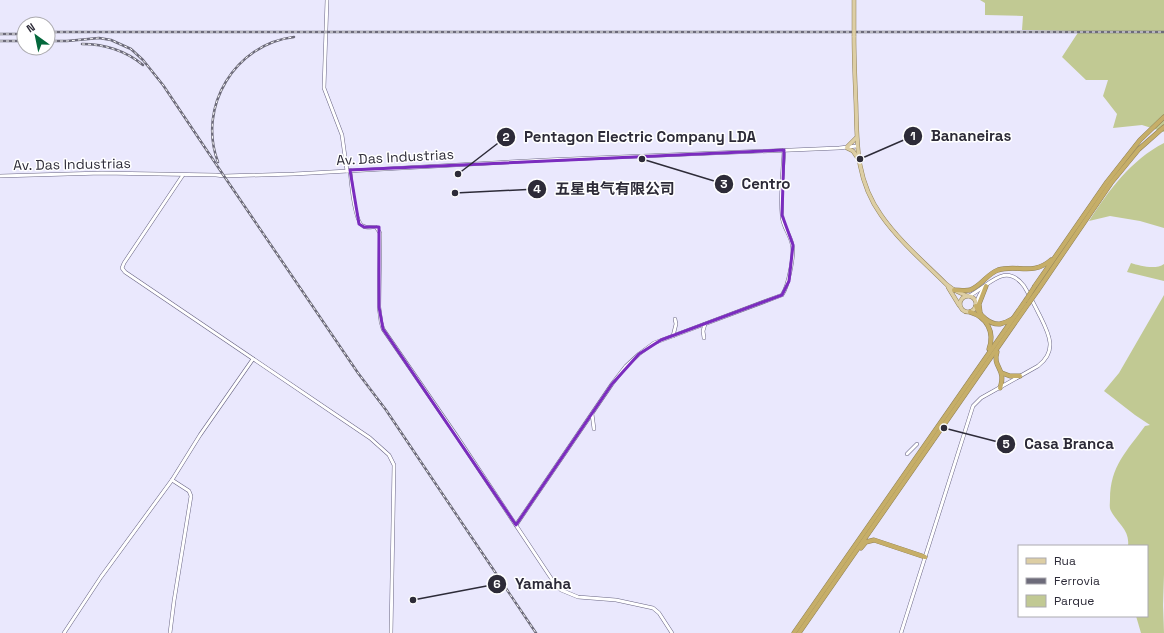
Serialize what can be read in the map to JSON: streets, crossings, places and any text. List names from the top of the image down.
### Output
{
  "streets": {
    "street": ["Av. Das Industrias"]
  },
  "places": [
    "Centro",
    "Bananeiras",
    "Pentagon Electric Company LDA",
    "五星电气有限公司",
    "Casa Branca",
    "Yamaha"
  ],
  "legend": ["Rua", "Ferrovia", "Parque"],
  "north": "top left"
}
